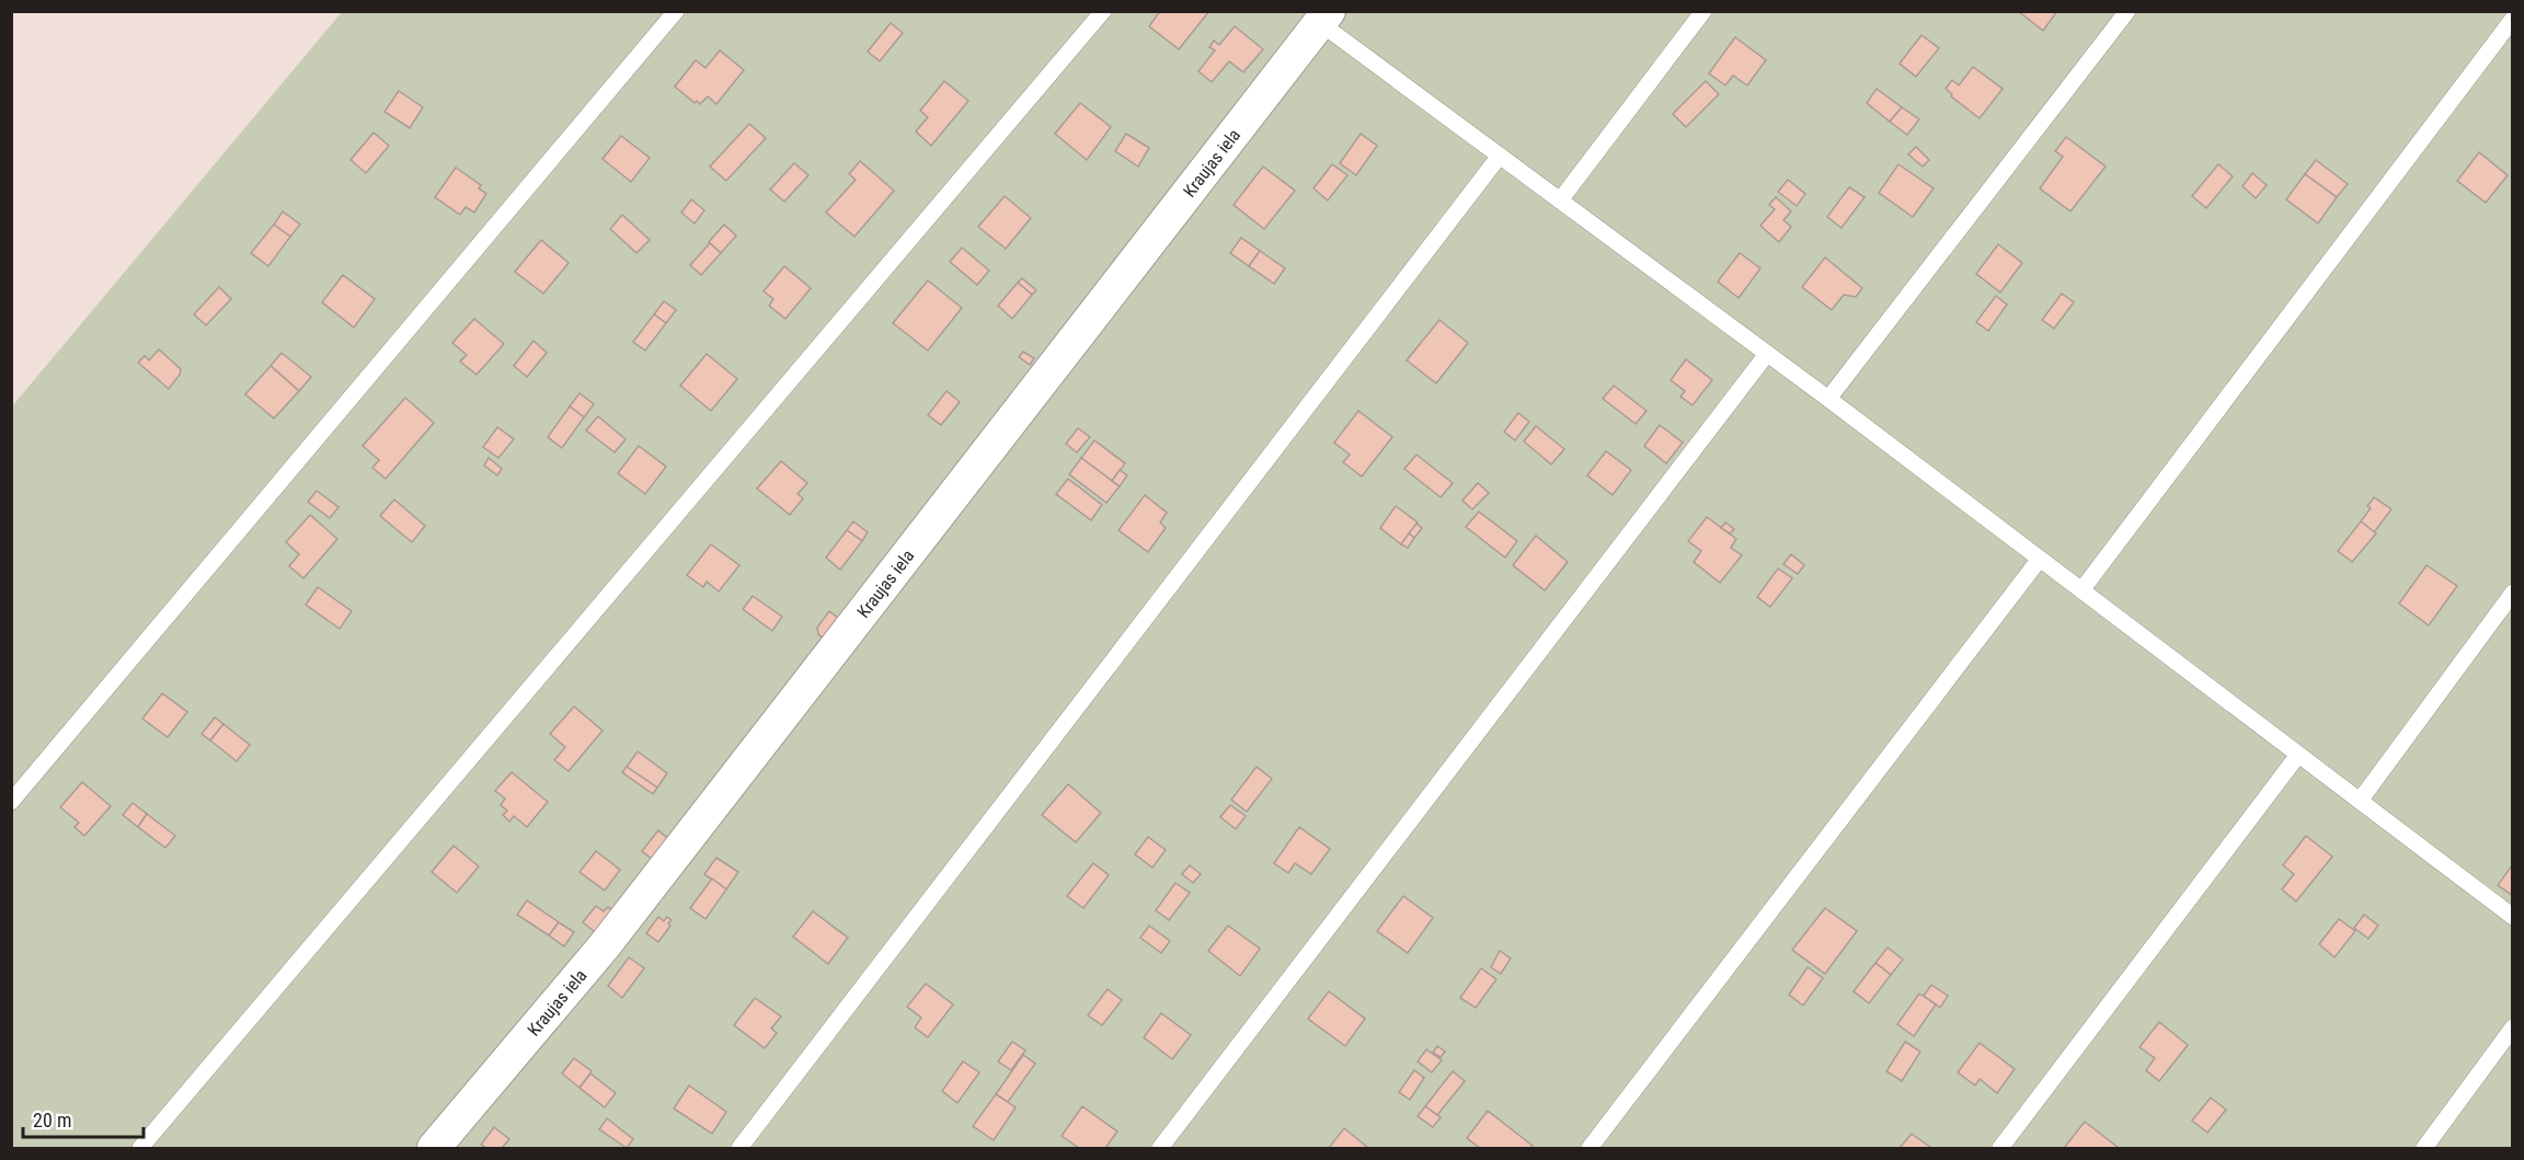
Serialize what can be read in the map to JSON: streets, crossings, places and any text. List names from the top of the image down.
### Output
{
  "streets": {
    "street": ["Kraujas iela"]
  },
  "scale_bar": "20 m"
}
